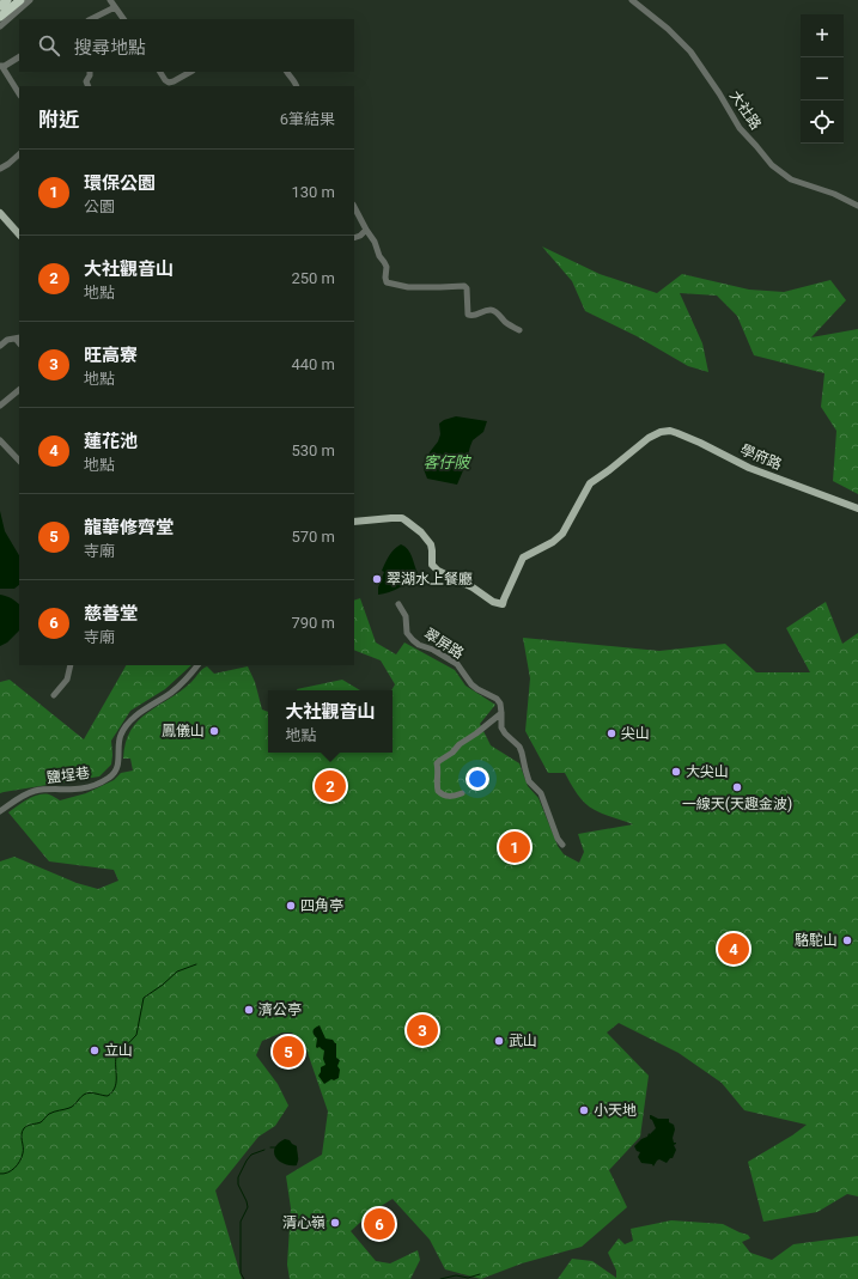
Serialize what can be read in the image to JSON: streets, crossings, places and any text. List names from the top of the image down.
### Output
{
  "streets": {
    "main road": ["學府路"],
    "street": ["大社路", "翠屏路", "鹽埕巷"]
  },
  "water": ["客仔陂"],
  "places": [
    "翠湖水上餐廳",
    "鳳儀山",
    "尖山",
    "大尖山",
    "一線天(天趣金波)",
    "四角亭",
    "駱駝山",
    "濟公亭",
    "武山",
    "立山",
    "小天地",
    "清心嶺"
  ],
  "page": {
    "map_buttons": ["+", "−"],
    "search": "搜尋地點",
    "heading": ["附近", "6筆結果"],
    "list": [
      {
        "mark": "1",
        "name": "環保公園",
        "note": "公園",
        "value": "130 m"
      },
      {
        "mark": "2",
        "name": "大社觀音山",
        "note": "地點",
        "value": "250 m"
      },
      {
        "mark": "3",
        "name": "旺高寮",
        "note": "地點",
        "value": "440 m"
      },
      {
        "mark": "4",
        "name": "蓮花池",
        "note": "地點",
        "value": "530 m"
      },
      {
        "mark": "5",
        "name": "龍華修齊堂",
        "note": "寺廟",
        "value": "570 m"
      },
      {
        "mark": "6",
        "name": "慈善堂",
        "note": "寺廟",
        "value": "790 m"
      }
    ],
    "popup": ["大社觀音山", "地點"],
    "pins": [
      "2",
      "1",
      "4",
      "3",
      "5",
      "6"
    ]
  }
}
